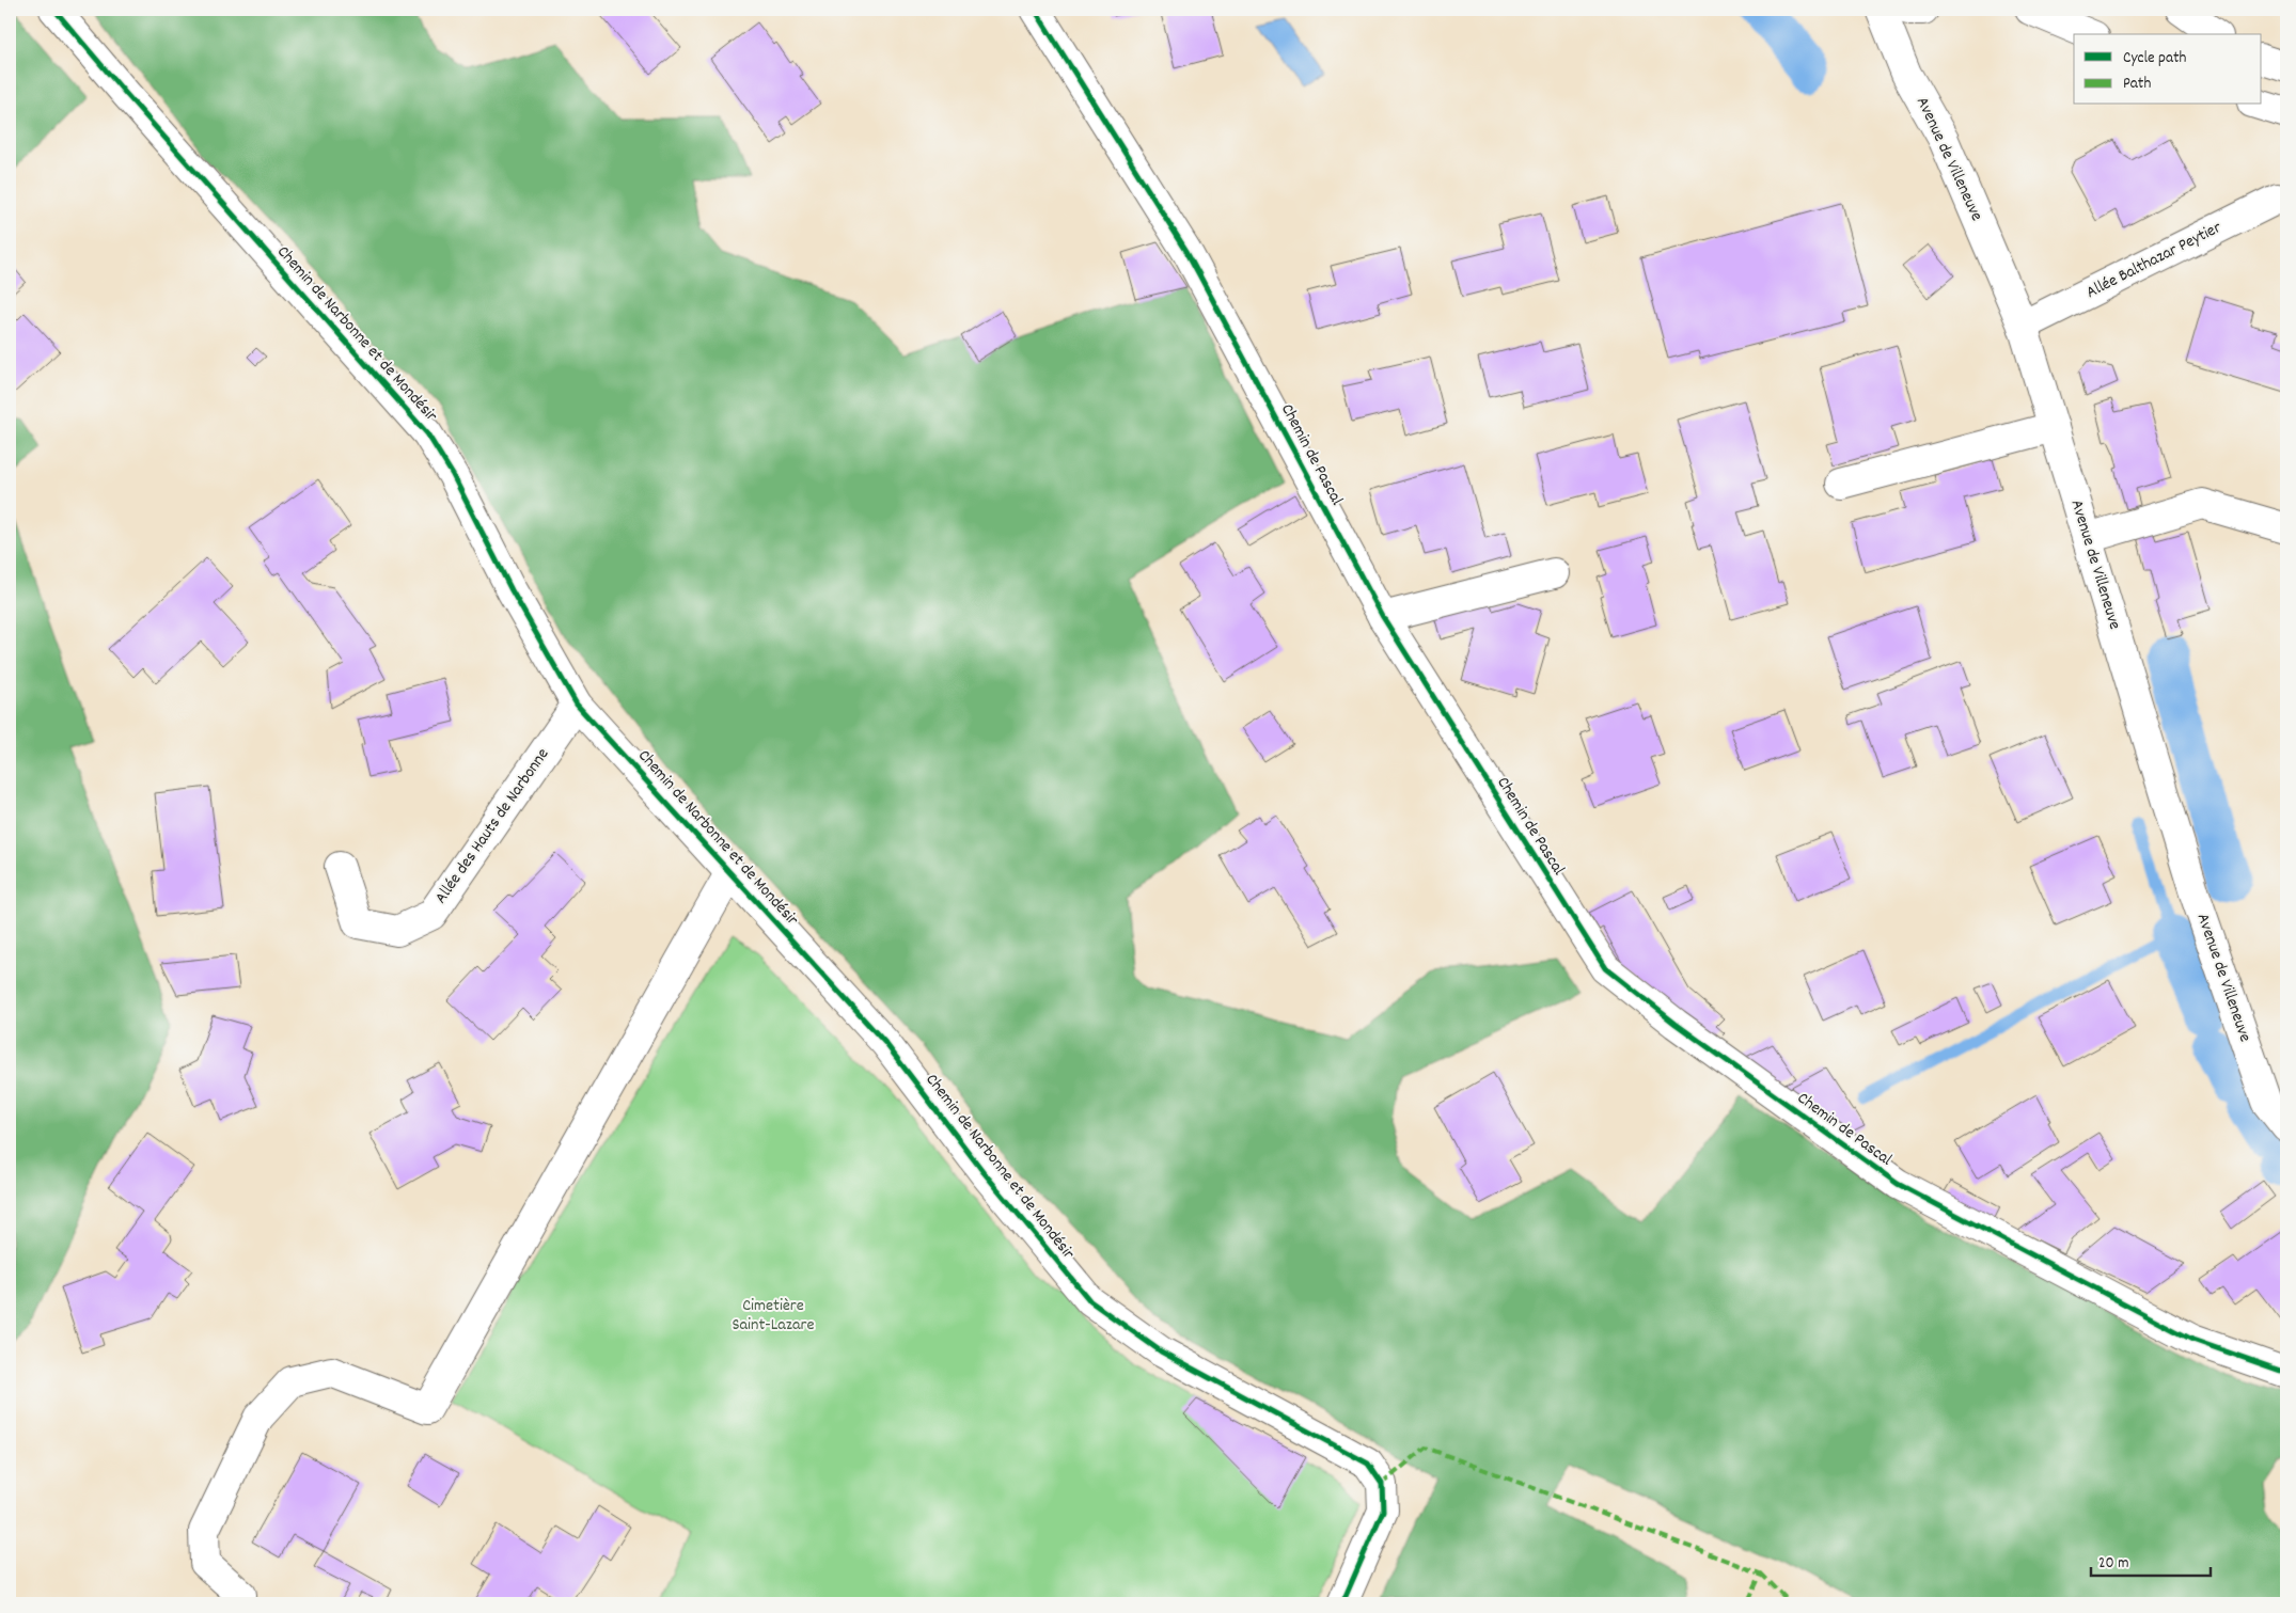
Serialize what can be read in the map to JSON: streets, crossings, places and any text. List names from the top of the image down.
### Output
{
  "streets": {
    "street": [
      "Avenue de Villeneuve",
      "Allée Balthazar Peytier",
      "Chemin de Narbonne et de Mondésir",
      "Chemin de Pascal",
      "Allée des Hauts de Narbonne"
    ]
  },
  "crossings": [
    ["Avenue de Villeneuve", "Allée Balthazar Peytier"],
    ["Chemin de Narbonne et de Mondésir", "Allée des Hauts de Narbonne"]
  ],
  "parks": ["Cimetière Saint-Lazare"],
  "legend": ["Cycle path", "Path"],
  "scale_bar": "20 m"
}
